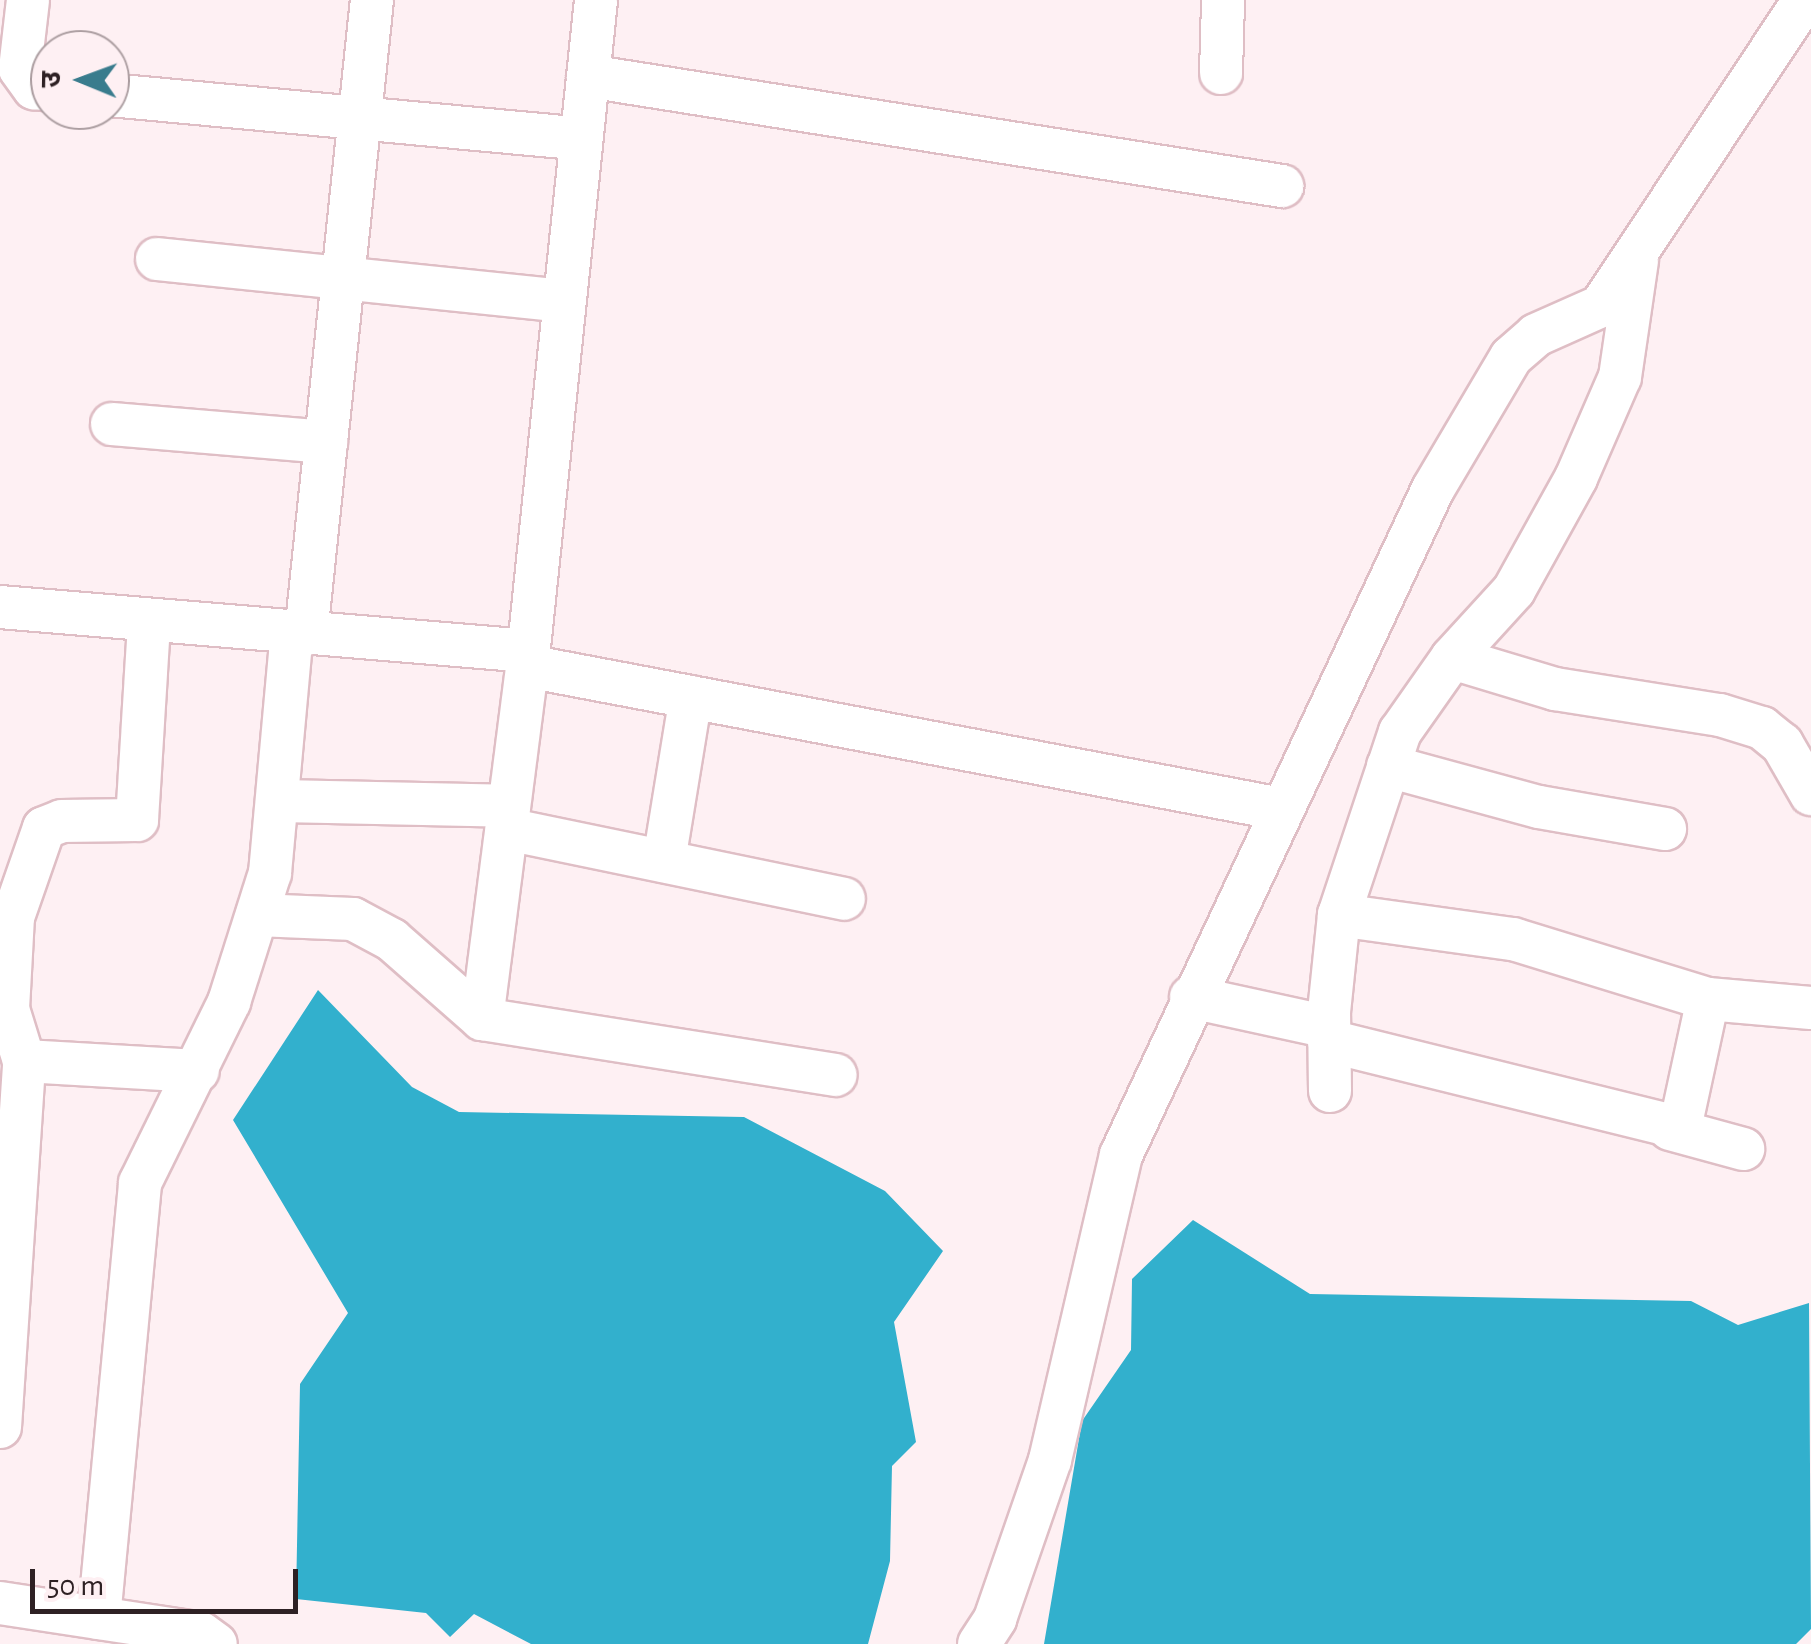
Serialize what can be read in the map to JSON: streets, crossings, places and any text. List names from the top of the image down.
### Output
{
  "scale_bar": "50 m",
  "north": "left"
}
